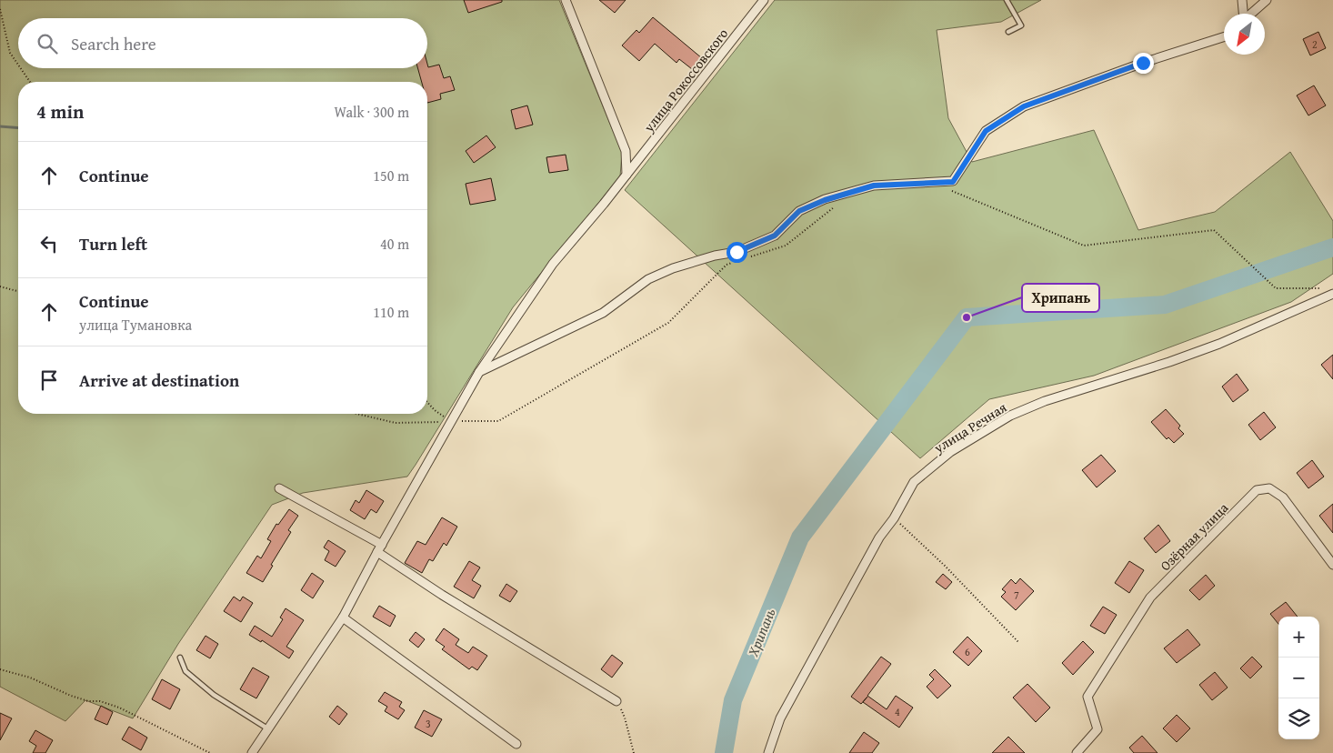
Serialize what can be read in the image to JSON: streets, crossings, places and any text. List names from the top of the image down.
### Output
{
  "streets": {
    "street": ["улица Рокоссовского", "улица Речная", "Озёрная улица"]
  },
  "water": ["Хрипань"],
  "places": ["Хрипань"],
  "house_numbers": [
    "2",
    "7",
    "6",
    "4",
    "3"
  ],
  "north": "bottom left",
  "page": {
    "search": "Search here",
    "heading": ["4 min", "Walk · 300 m"],
    "list": [
      ["Continue", "150 m"],
      ["Turn left", "40 m"],
      ["Continue", "улица Тумановка", "110 m"],
      "Arrive at destination"
    ],
    "map_buttons": ["+", "−"]
  }
}
